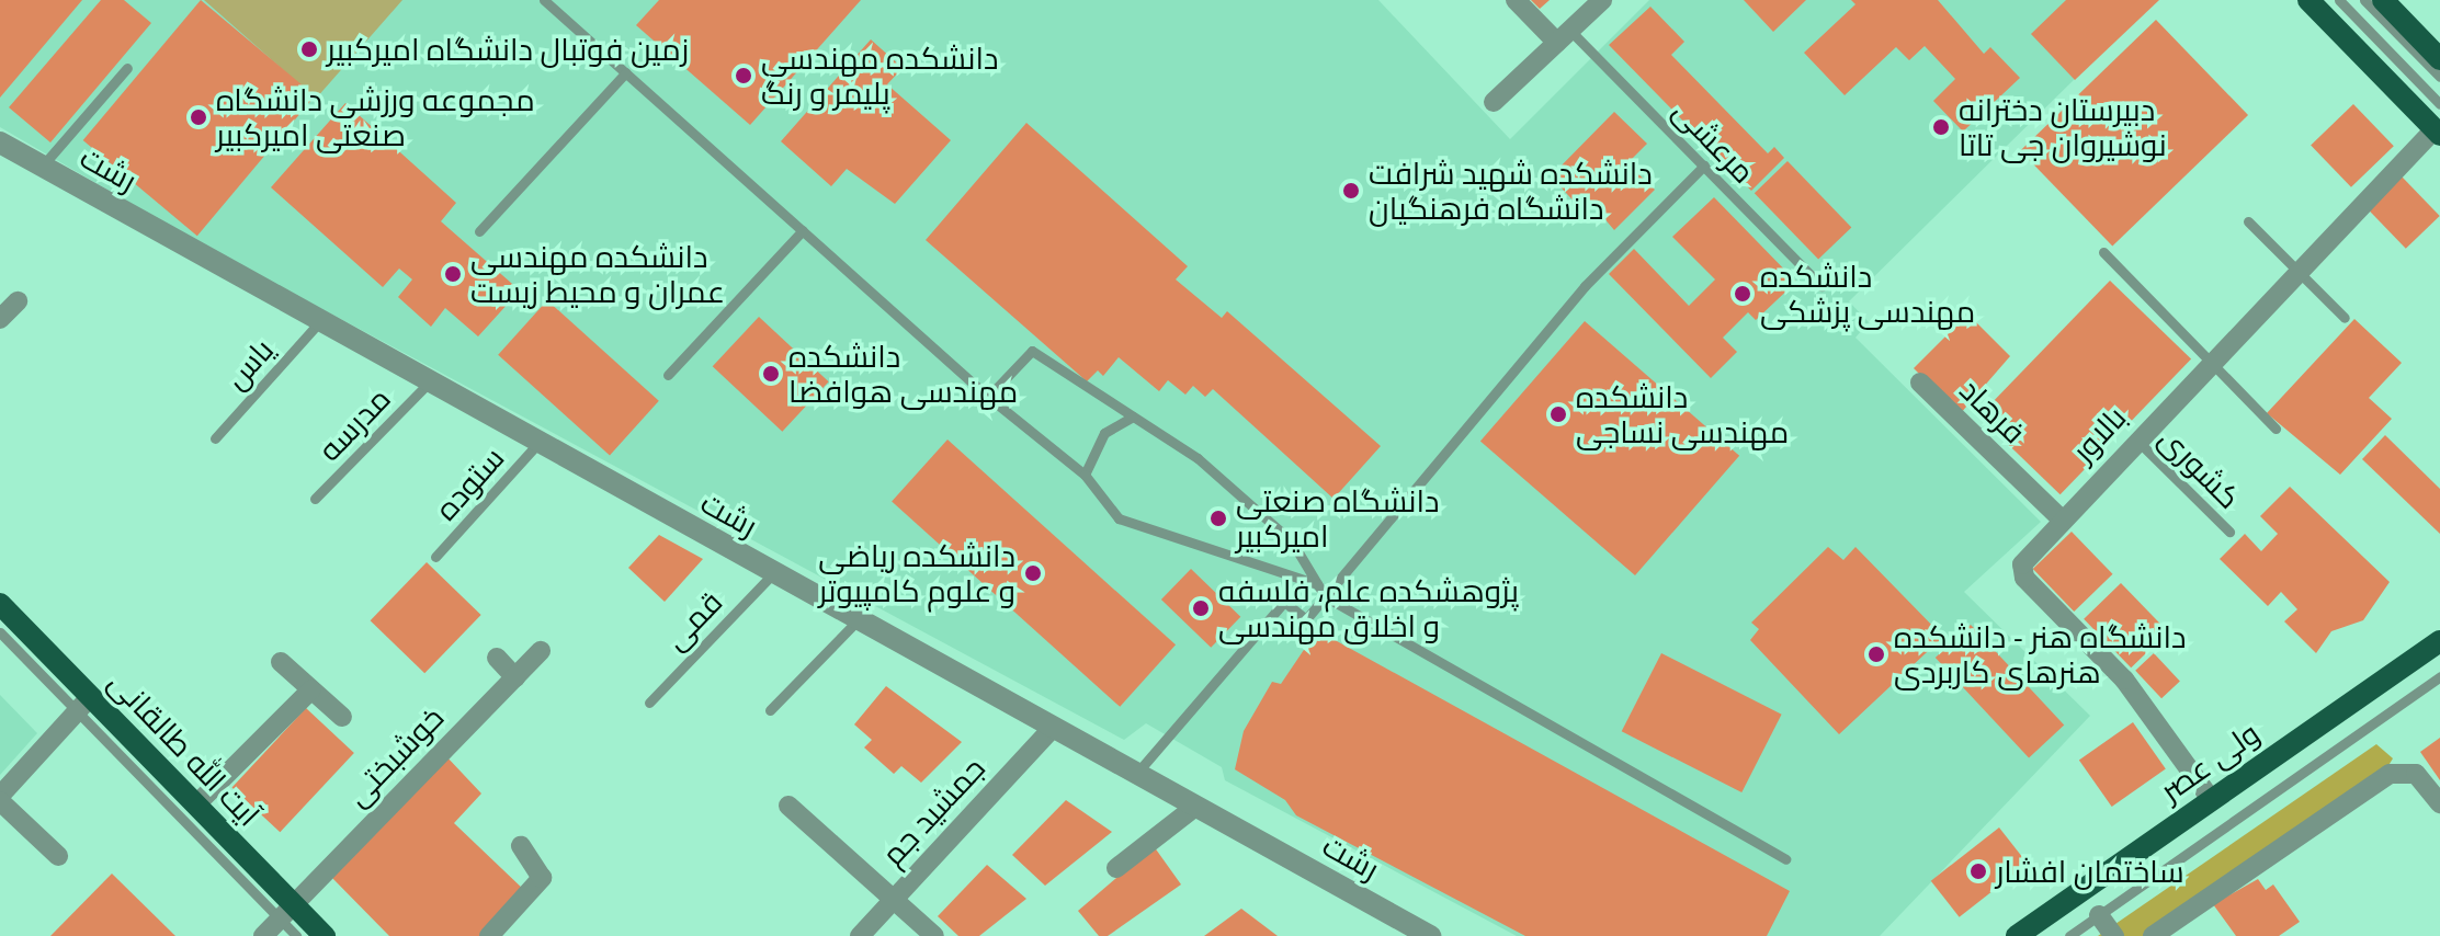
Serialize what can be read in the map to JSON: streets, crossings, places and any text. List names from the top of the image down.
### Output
{
  "streets": {
    "main road": ["آیت الله طالقانی", "ولی عصر"],
    "street": [
      "رشت",
      "فرهاد",
      "بالاور",
      "خوشبختی",
      "جمشید جم"
    ],
    "lane": [
      "مرعشی",
      "یاس",
      "مدرسه",
      "کشوری",
      "ستوده",
      "قمی"
    ]
  },
  "crossings": [
    ["رشت", "یاس"],
    ["رشت", "مدرسه"],
    ["رشت", "ستوده"],
    ["رشت", "قمی"],
    ["رشت", "جمشید جم"],
    ["فرهاد", "بالاور"],
    ["بالاور", "کشوری"],
    ["بالاور", "ولی عصر"],
    ["آیت الله طالقانی", "خوشبختی"]
  ],
  "places": [
    "زمین فوتبال دانشگاه امیرکبیر",
    "دانشکده مهندسی پلیمر و رنگ",
    "مجموعه ورزشی دانشگاه صنعتی امیرکبیر",
    "دبیرستان دخترانه نوشیروان جی تاتا",
    "دانشکده شهید شرافت دانشگاه فرهنگیان",
    "دانشکده مهندسی عمران و محیط زیست",
    "دانشکده مهندسی پزشکی",
    "دانشکده مهندسی هوافضا",
    "دانشکده مهندسی نساجی",
    "دانشگاه صنعتی امیرکبیر",
    "دانشکده ریاضی و علوم کامپیوتر",
    "پژوهشکده علم، فلسفه و اخلاق مهندسی",
    "دانشگاه هنر - دانشکده هنرهای کاربردی",
    "ساختمان افشار"
  ]
}
